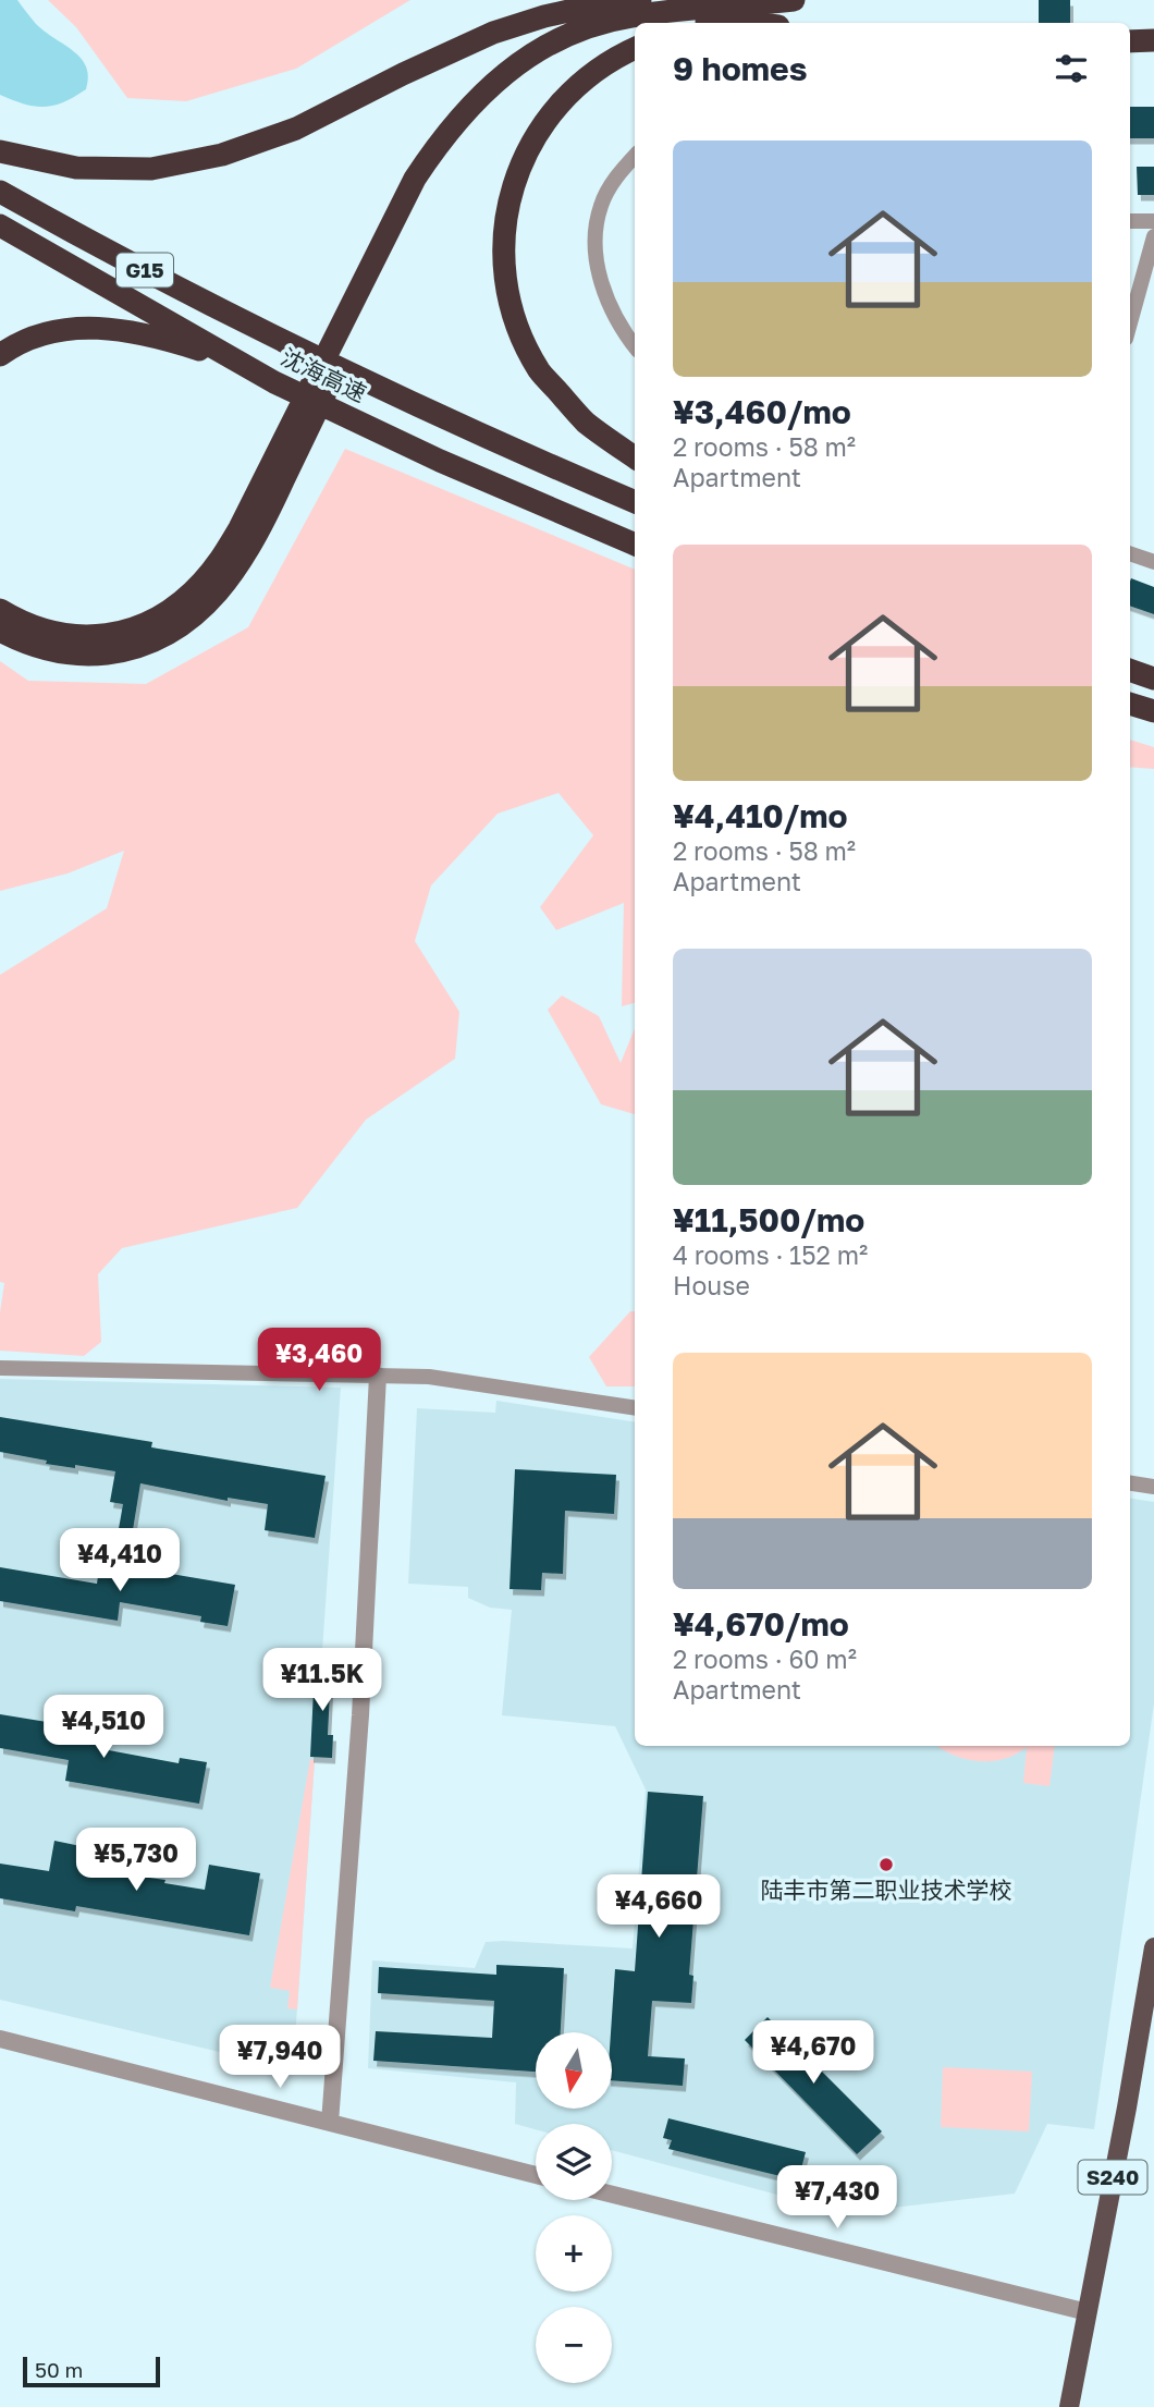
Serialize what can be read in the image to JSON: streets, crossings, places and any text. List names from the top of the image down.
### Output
{
  "streets": {
    "highway": ["G15", "沈海高速"],
    "main road": ["S240"]
  },
  "places": ["陆丰市第二职业技术学校"],
  "scale_bar": "50 m",
  "north": "bottom",
  "page": {
    "heading": "9 homes",
    "list": [
      {
        "name": "¥3,460/mo",
        "note": "2 rooms · 58 m² · Apartment"
      },
      {
        "name": "¥4,410/mo",
        "note": "2 rooms · 58 m² · Apartment"
      },
      {
        "name": "¥11,500/mo",
        "note": "4 rooms · 152 m² · House"
      },
      {
        "name": "¥4,670/mo",
        "note": "2 rooms · 60 m² · Apartment"
      }
    ],
    "price": [
      "¥3,460",
      "¥4,410",
      "¥11.5K",
      "¥4,510",
      "¥5,730",
      "¥4,660",
      "¥4,670",
      "¥7,940",
      "¥7,430"
    ],
    "map_buttons": ["+", "−"],
    "scale": "50 m"
  }
}
